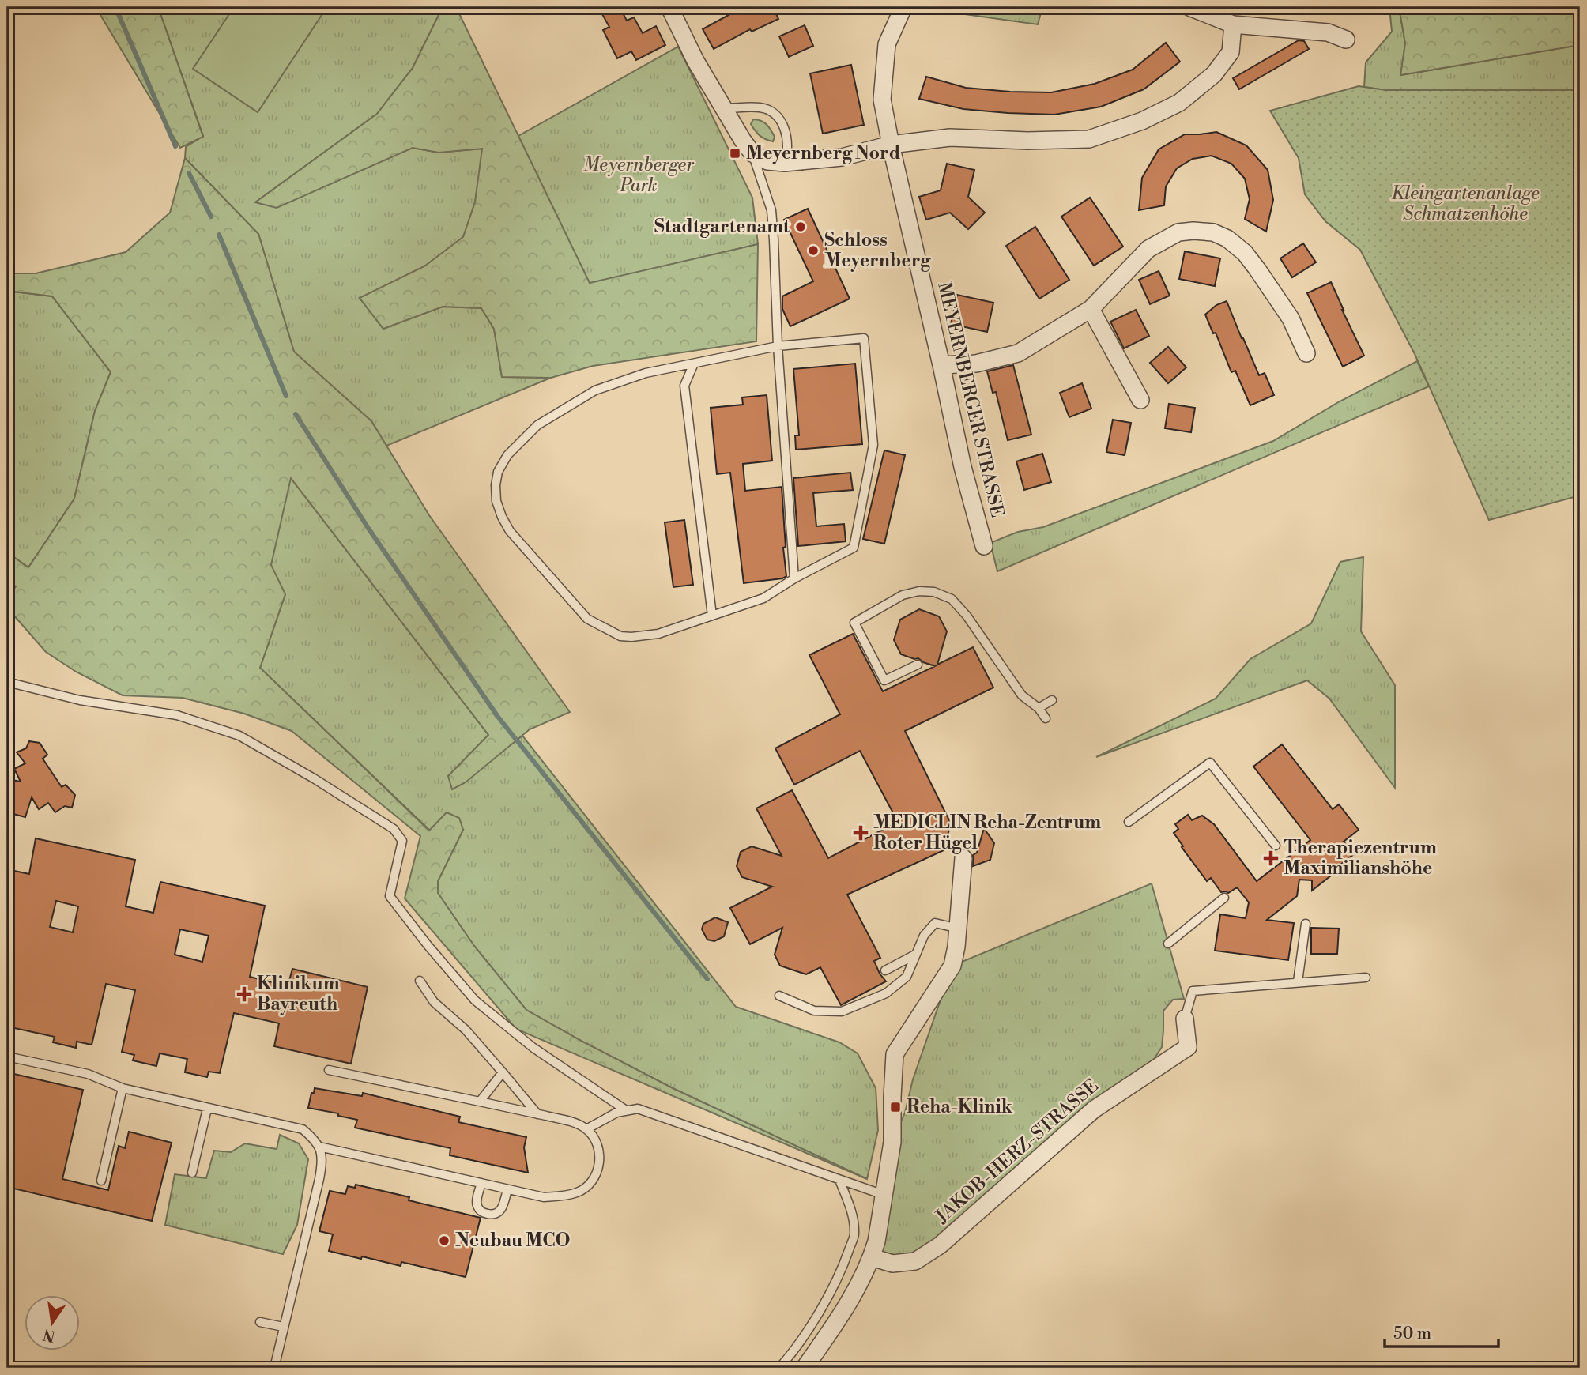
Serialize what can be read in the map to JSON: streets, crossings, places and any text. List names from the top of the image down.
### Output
{
  "streets": {
    "street": ["MEYERNBERGER STRASSE", "JAKOB-HERZ-STRASSE"]
  },
  "parks": ["Meyernberger Park", "Kleingartenanlage Schmatzenhöhe"],
  "places": {
    "transit": ["Meyernberg Nord", "Reha-Klinik"],
    "other": ["Stadtgartenamt", "Schloss Meyernberg", "Neubau MCO"],
    "health": ["MEDICLIN Reha-Zentrum Roter Hügel", "Therapiezentrum Maximilianshöhe", "Klinikum Bayreuth"]
  },
  "scale_bar": "50 m",
  "north": "bottom"
}
